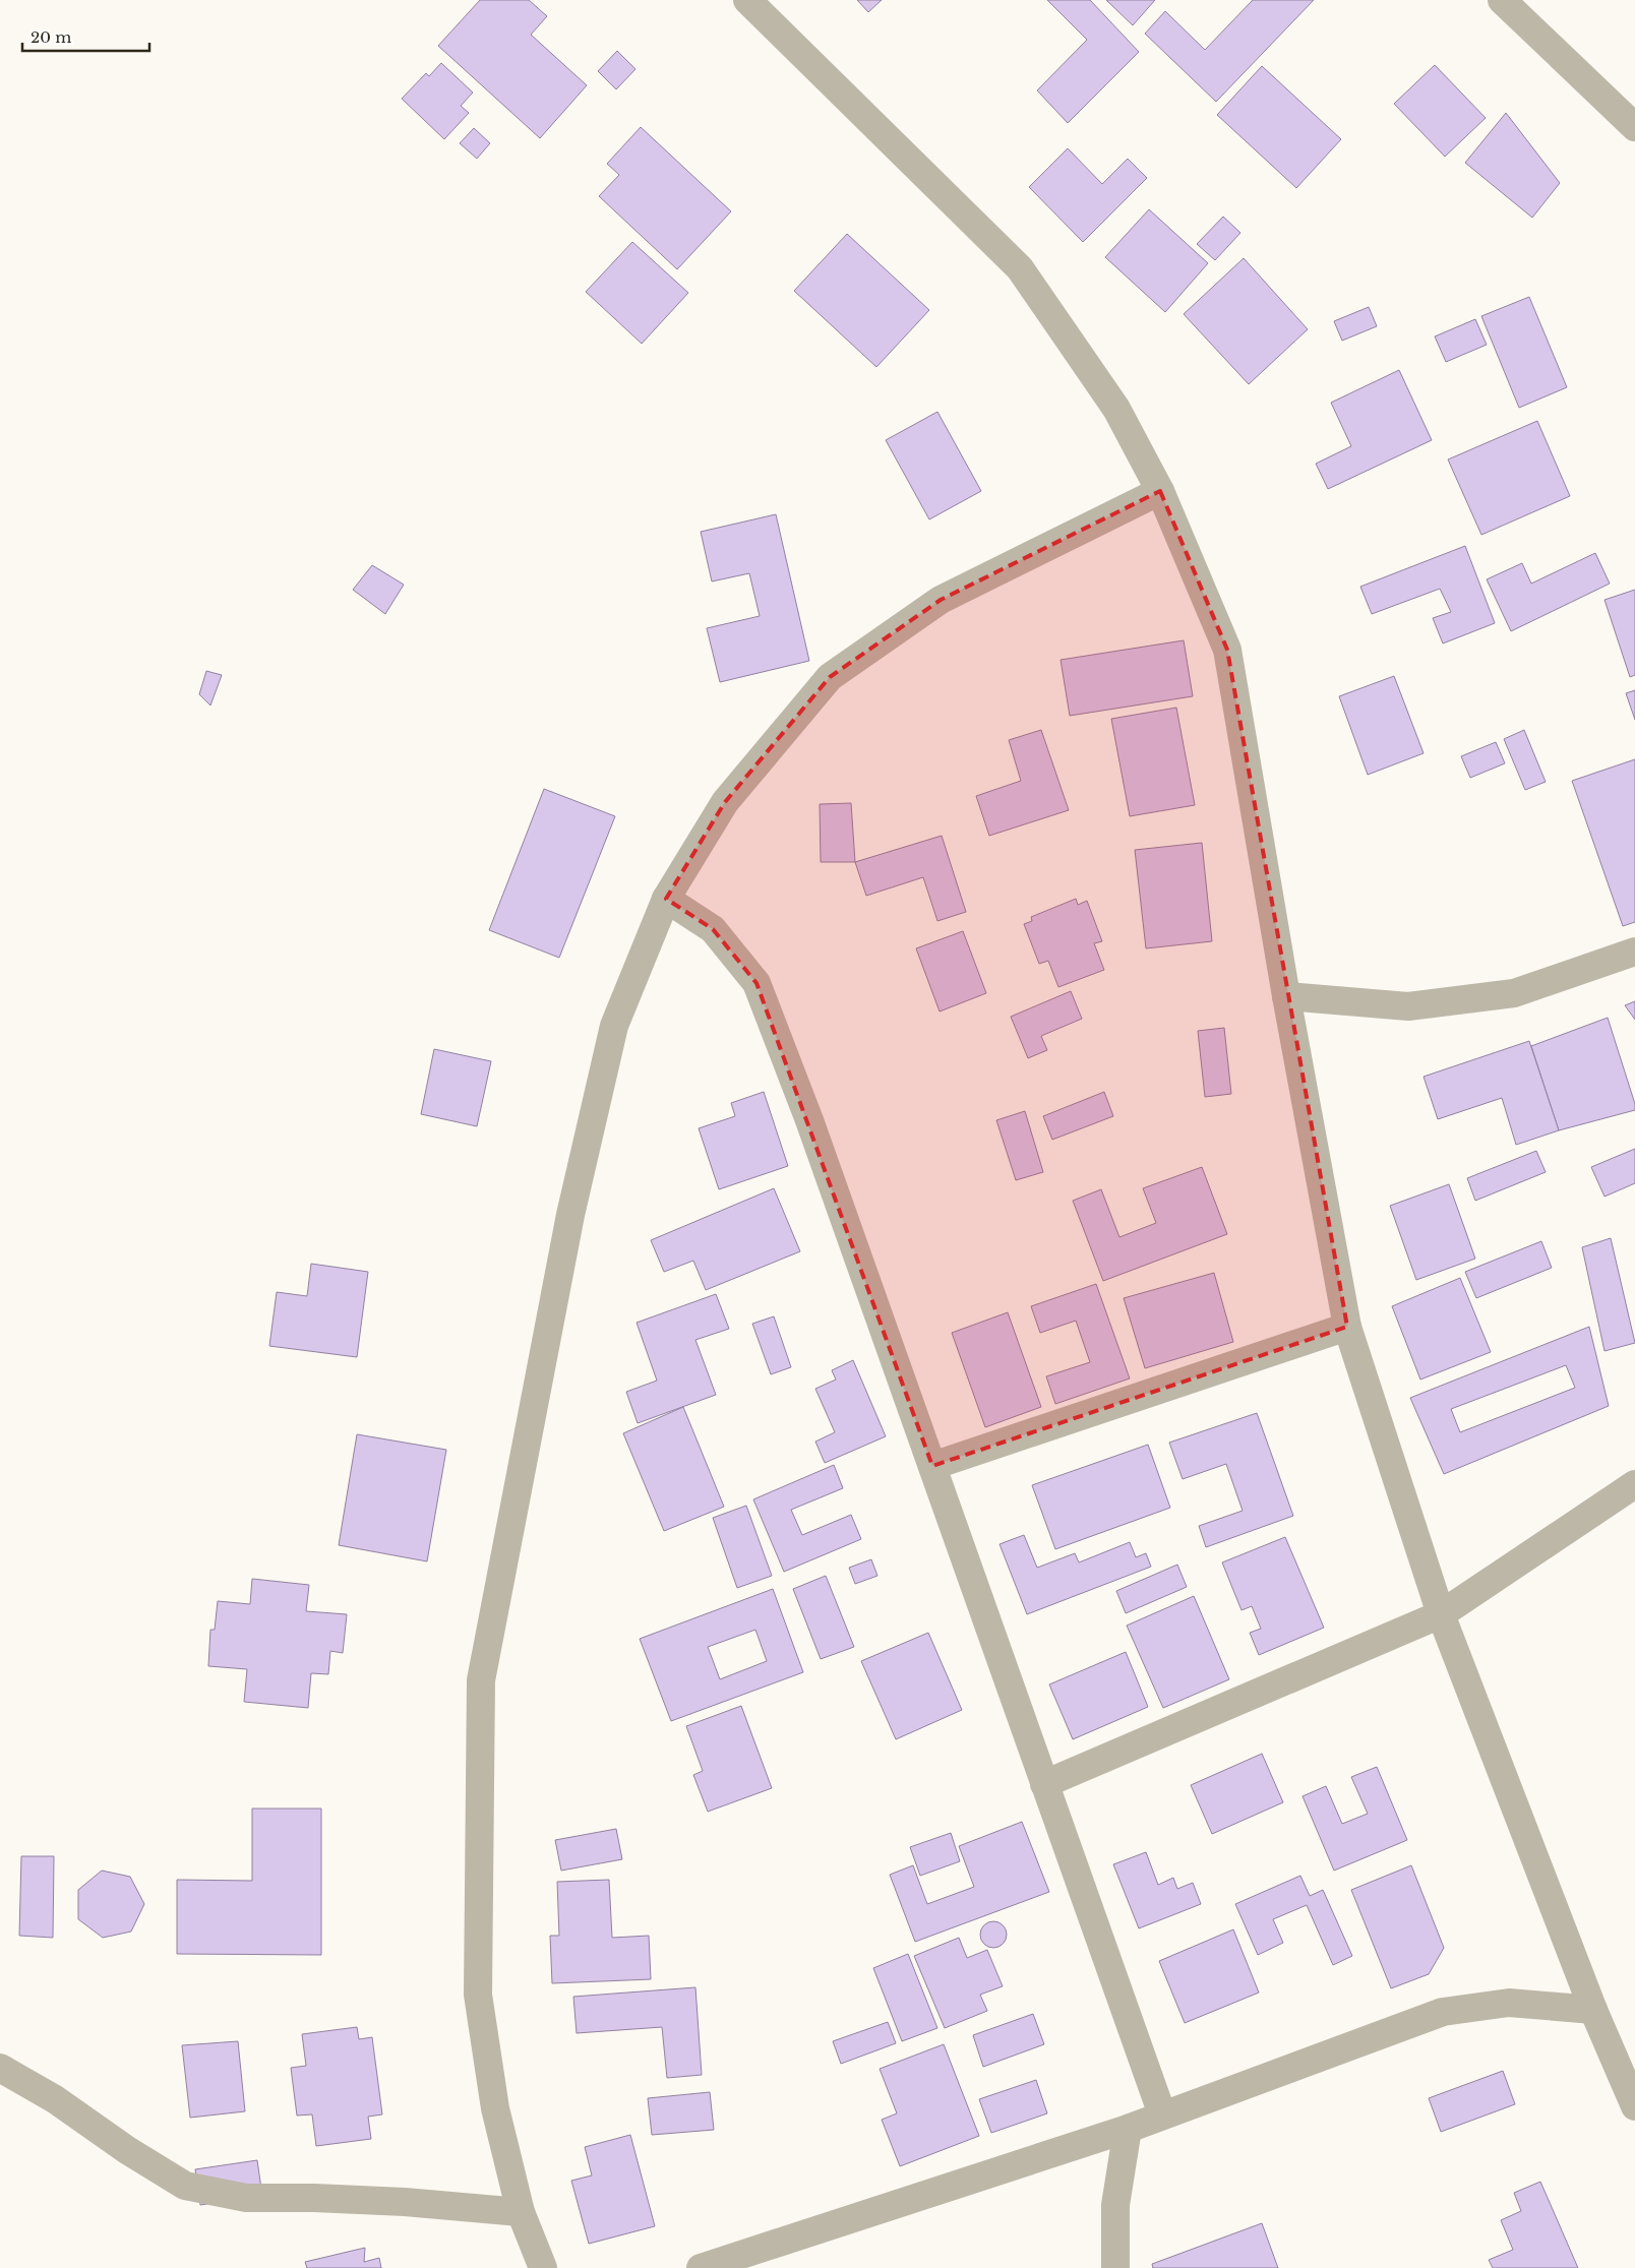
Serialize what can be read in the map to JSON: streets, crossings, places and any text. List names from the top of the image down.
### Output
{
  "scale_bar": "20 m"
}
